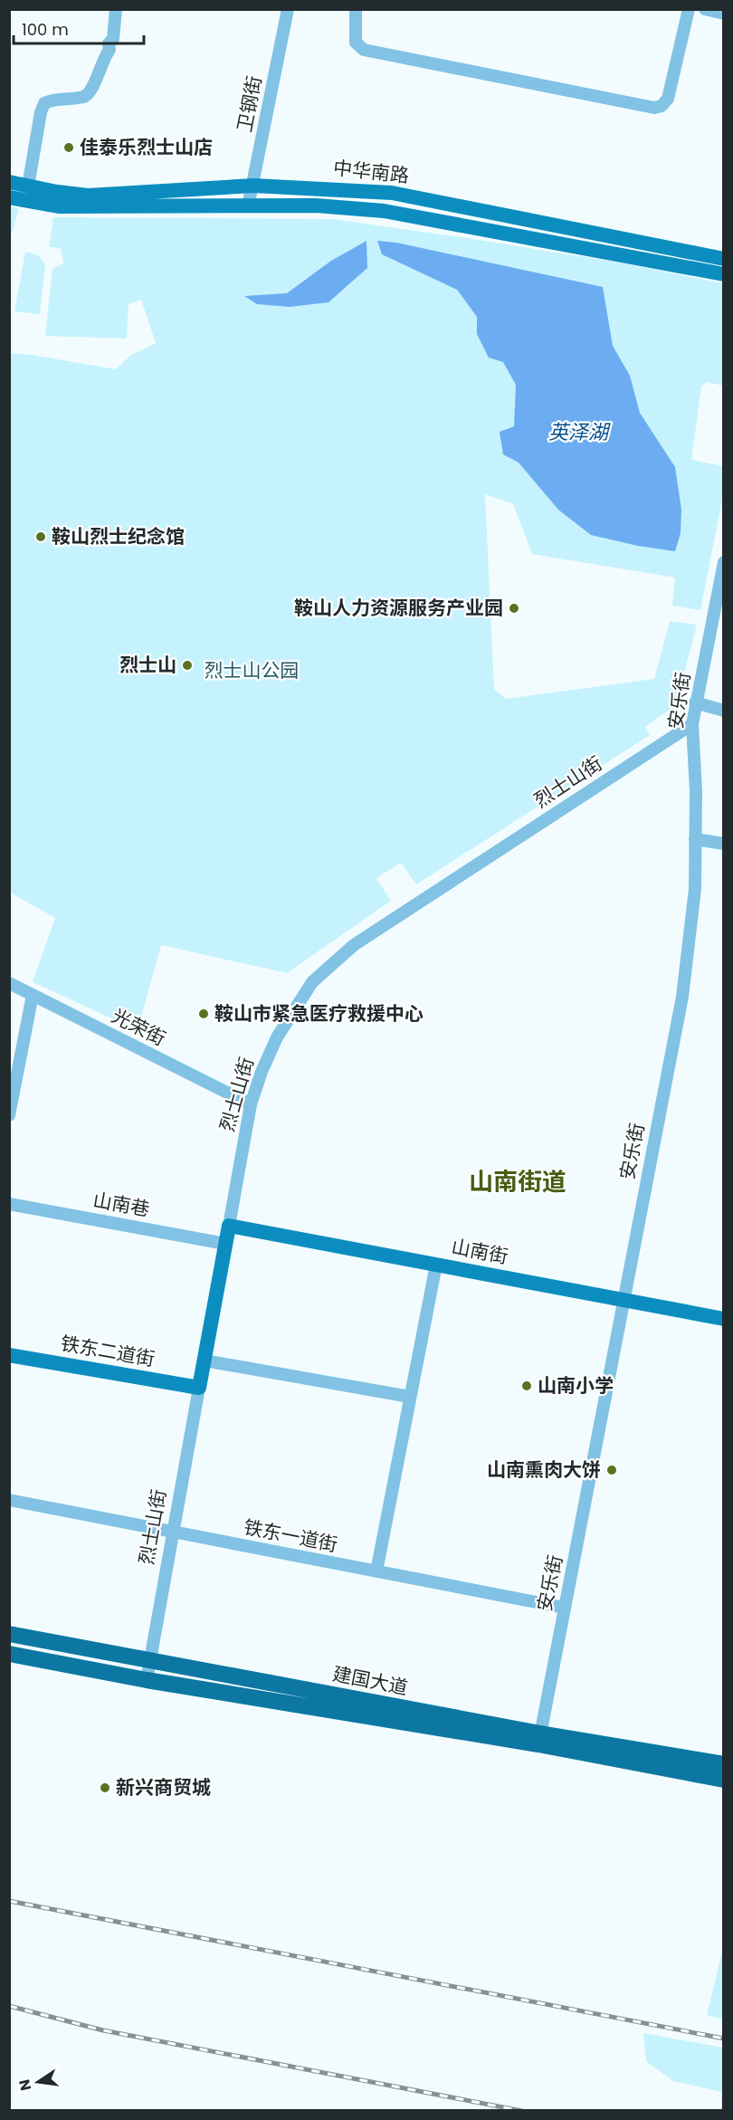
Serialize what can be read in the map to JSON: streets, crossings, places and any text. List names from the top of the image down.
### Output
{
  "streets": {
    "highway": ["建国大道"],
    "main road": [
      "中华南路",
      "烈士山街",
      "山南街",
      "铁东二道街"
    ],
    "street": [
      "卫钢街",
      "安乐街",
      "光荣街",
      "山南巷",
      "铁东一道街"
    ]
  },
  "crossings": [
    ["卫钢街", "中华南路"],
    ["安乐街", "烈士山街"],
    ["安乐街", "山南街"],
    ["安乐街", "铁东一道街"],
    ["安乐街", "建国大道"],
    ["烈士山街", "光荣街"],
    ["烈士山街", "山南巷"],
    ["烈士山街", "山南街"],
    ["烈士山街", "铁东二道街"],
    ["烈士山街", "铁东一道街"],
    ["烈士山街", "建国大道"]
  ],
  "districts": ["山南街道"],
  "water": ["英泽湖"],
  "parks": ["烈士山公园"],
  "places": [
    "佳泰乐烈士山店",
    "鞍山烈士纪念馆",
    "鞍山人力资源服务产业园",
    "烈士山",
    "鞍山市紧急医疗救援中心",
    "山南小学",
    "山南熏肉大饼",
    "新兴商贸城"
  ],
  "scale_bar": "100 m",
  "north": "left"
}
